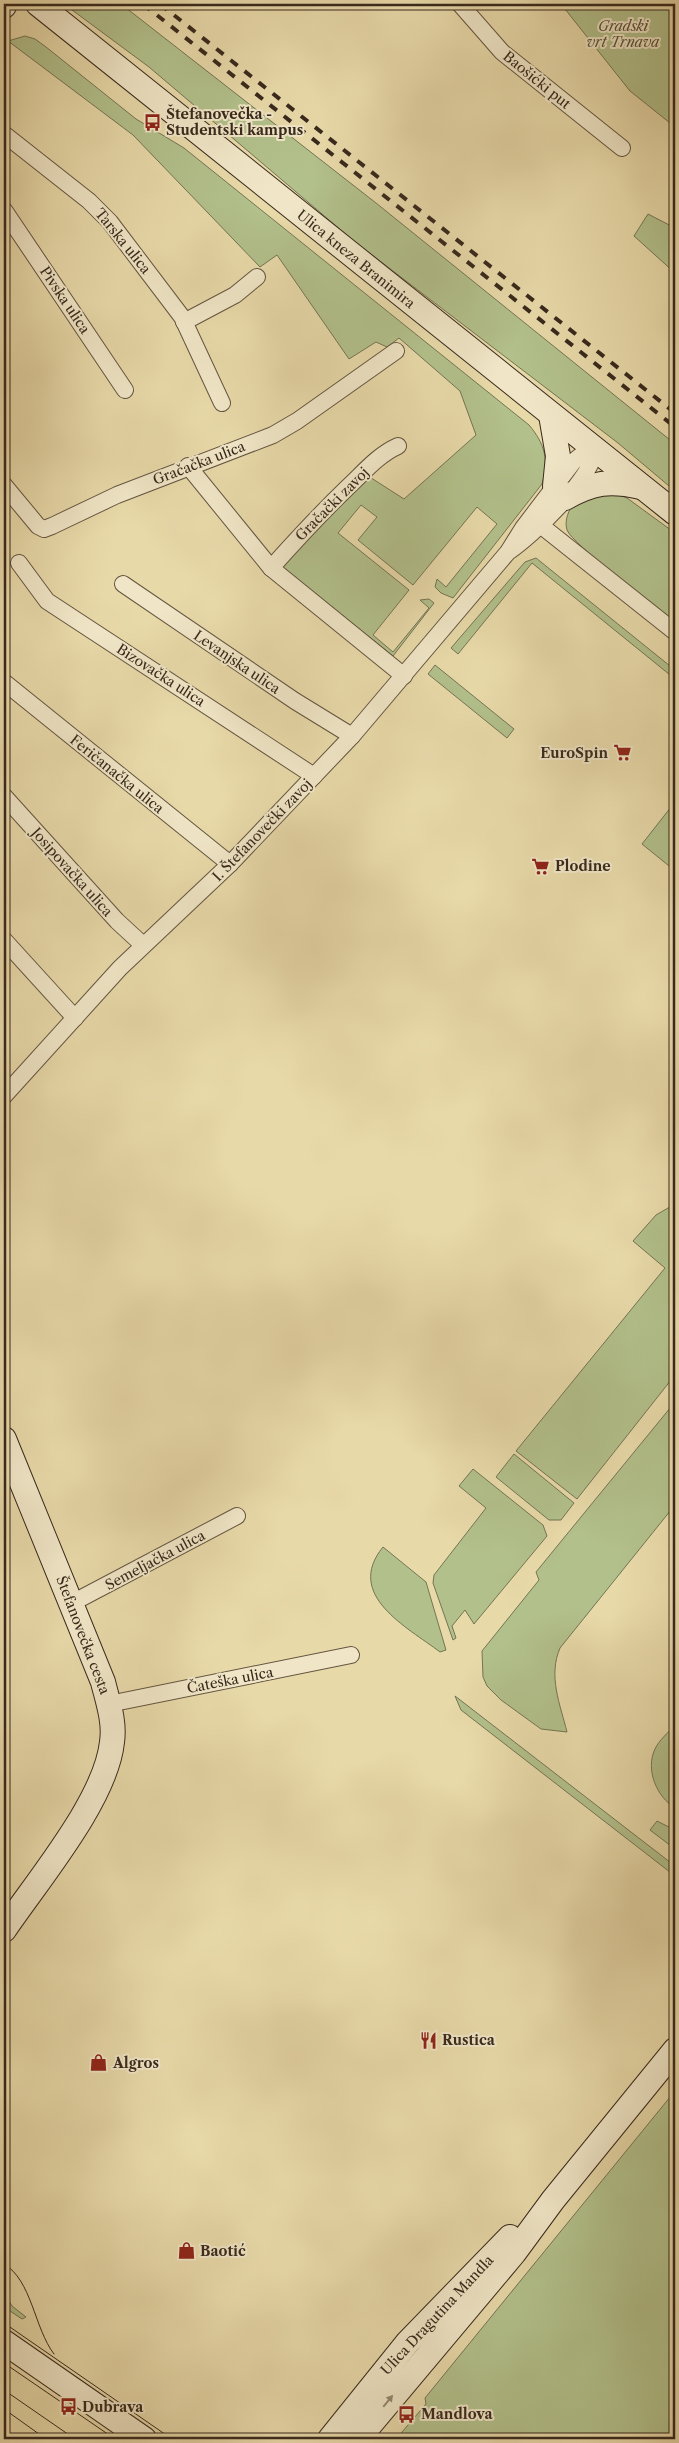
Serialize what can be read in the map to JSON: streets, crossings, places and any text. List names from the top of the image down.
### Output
{
  "streets": {
    "main road": ["Ulica kneza Branimira", "Štefanovečka cesta", "Ulica Dragutina Mandla"],
    "street": [
      "Baošićki put",
      "Tarska ulica",
      "Pivska ulica",
      "Gračačka ulica",
      "Gračački zavoj",
      "Levanjska ulica",
      "Bizovačka ulica",
      "Feričanačka ulica",
      "I. Štefanovečki zavoj",
      "Josipovačka ulica",
      "Semeljačka ulica",
      "Čateška ulica"
    ]
  },
  "crossings": [
    ["Ulica kneza Branimira", "I. Štefanovečki zavoj"],
    ["Levanjska ulica", "I. Štefanovečki zavoj"],
    ["Bizovačka ulica", "I. Štefanovečki zavoj"],
    ["Feričanačka ulica", "I. Štefanovečki zavoj"],
    ["I. Štefanovečki zavoj", "Josipovačka ulica"],
    ["Semeljačka ulica", "Štefanovečka cesta"],
    ["Štefanovečka cesta", "Čateška ulica"]
  ],
  "parks": ["Gradski vrt Trnava"],
  "places": {
    "bus stop": ["Štefanovečka - Studentski kampus", "Dubrava", "Mandlova"],
    "supermarket": ["EuroSpin", "Plodine"],
    "restaurant": ["Rustica"],
    "shop": ["Algros", "Baotić"]
  }
}
